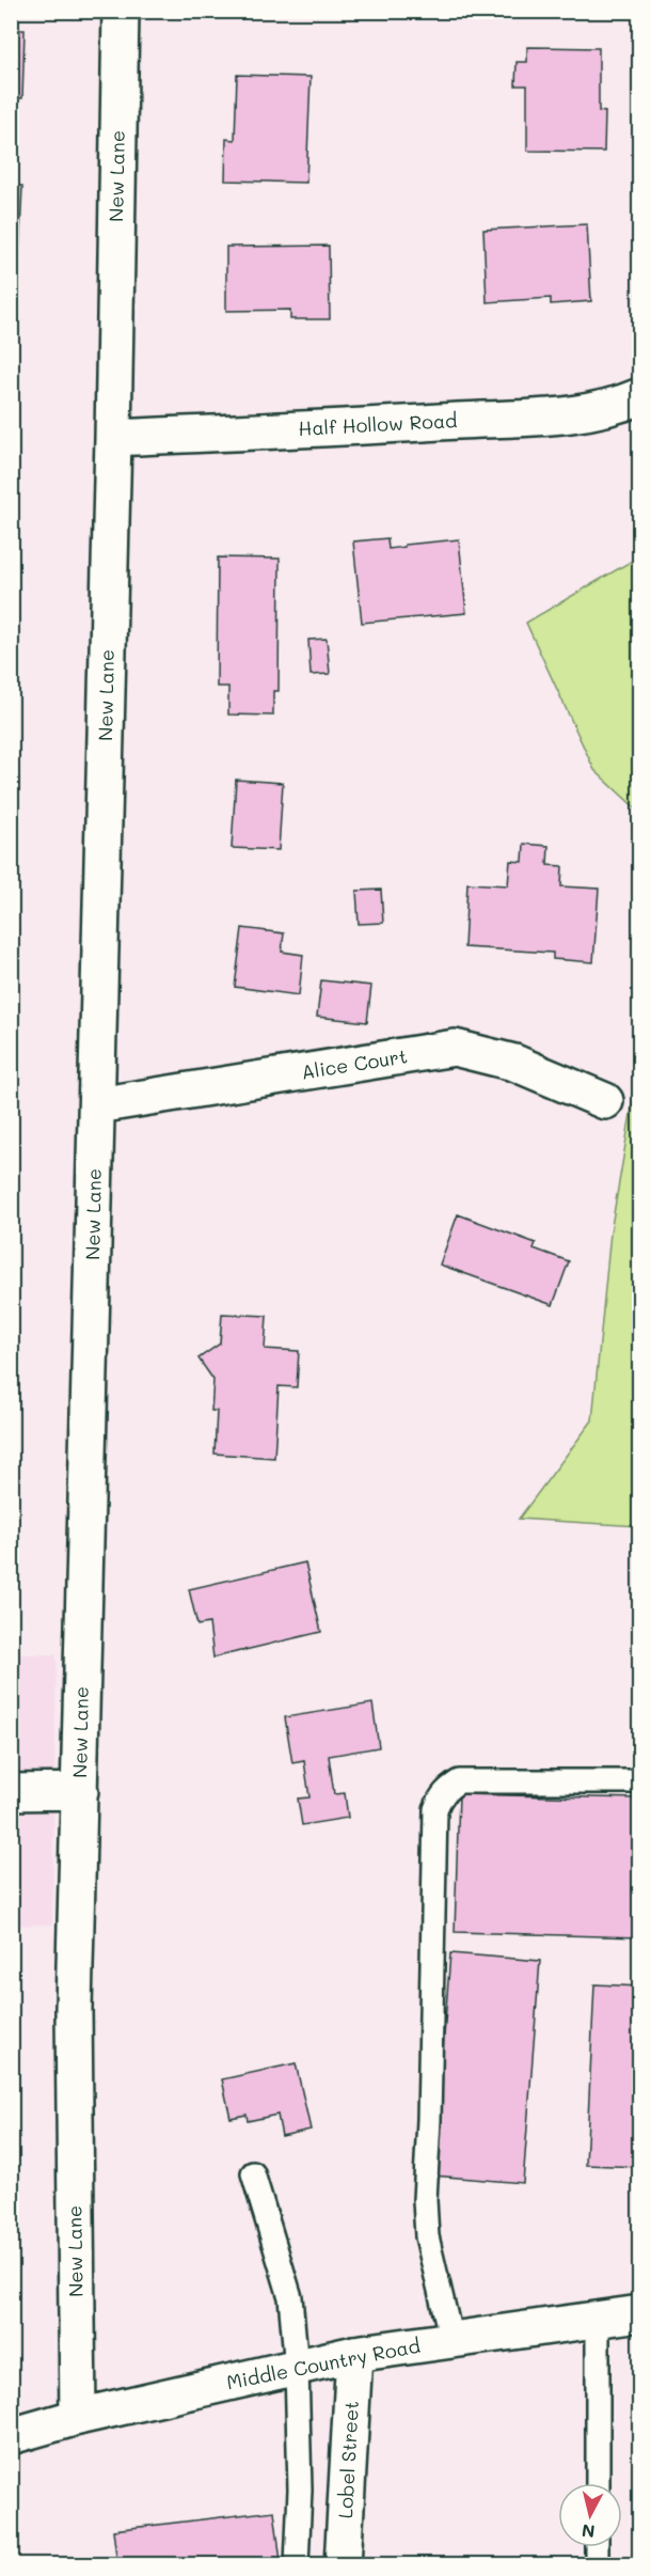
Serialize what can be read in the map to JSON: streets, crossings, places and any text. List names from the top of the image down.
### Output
{
  "streets": {
    "street": [
      "New Lane",
      "Half Hollow Road",
      "Alice Court",
      "Middle Country Road",
      "Lobel Street"
    ]
  },
  "crossings": [
    ["New Lane", "Half Hollow Road"],
    ["New Lane", "Alice Court"],
    ["New Lane", "Middle Country Road"],
    ["Middle Country Road", "Lobel Street"]
  ],
  "north": "bottom"
}
